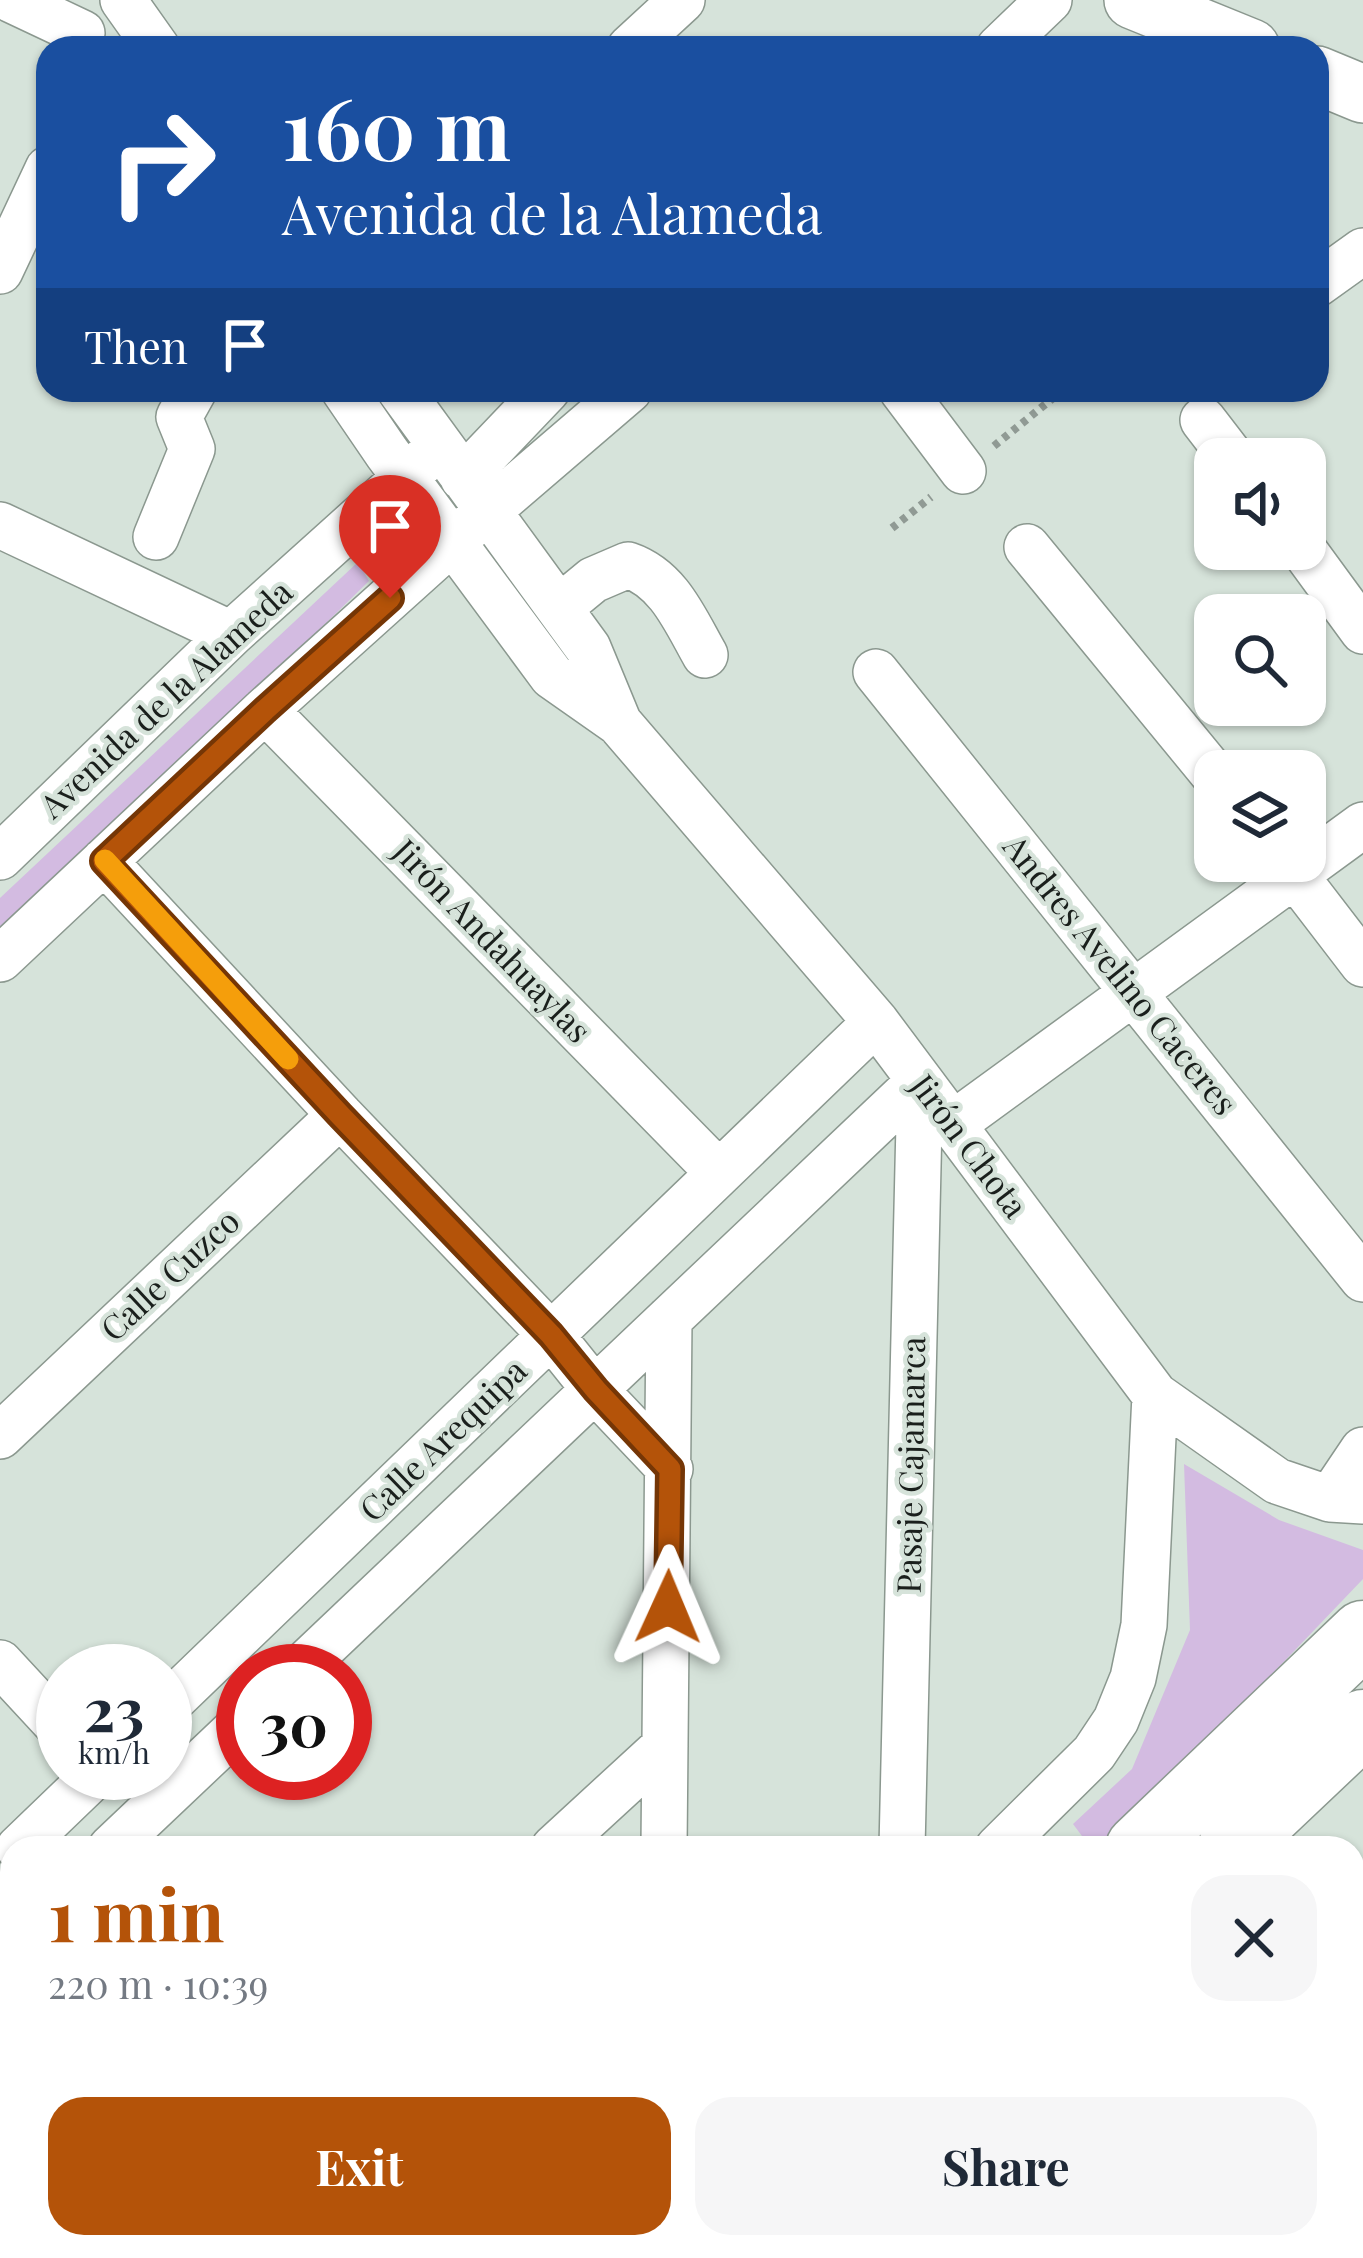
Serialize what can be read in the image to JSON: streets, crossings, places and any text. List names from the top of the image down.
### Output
{
  "streets": {
    "street": [
      "Avenida de la Alameda",
      "Jirón Andahuaylas",
      "Andres Avelino Caceres",
      "Jirón Chota",
      "Calle Cuzco",
      "Calle Arequipa",
      "Pasaje Cajamarca"
    ]
  },
  "crossings": [
    ["Avenida de la Alameda", "Jirón Chota"],
    ["Jirón Andahuaylas", "Calle Arequipa"],
    ["Jirón Chota", "Calle Arequipa"],
    ["Jirón Chota", "Pasaje Cajamarca"],
    ["Calle Arequipa", "Pasaje Cajamarca"]
  ],
  "page": {
    "turn": ["160 m", "Avenida de la Alameda"],
    "then": "Then",
    "speed": "23 km/h",
    "limit": "30",
    "heading": ["1 min", "220 m · 10:39"],
    "buttons": ["Exit", "Share"]
  }
}
